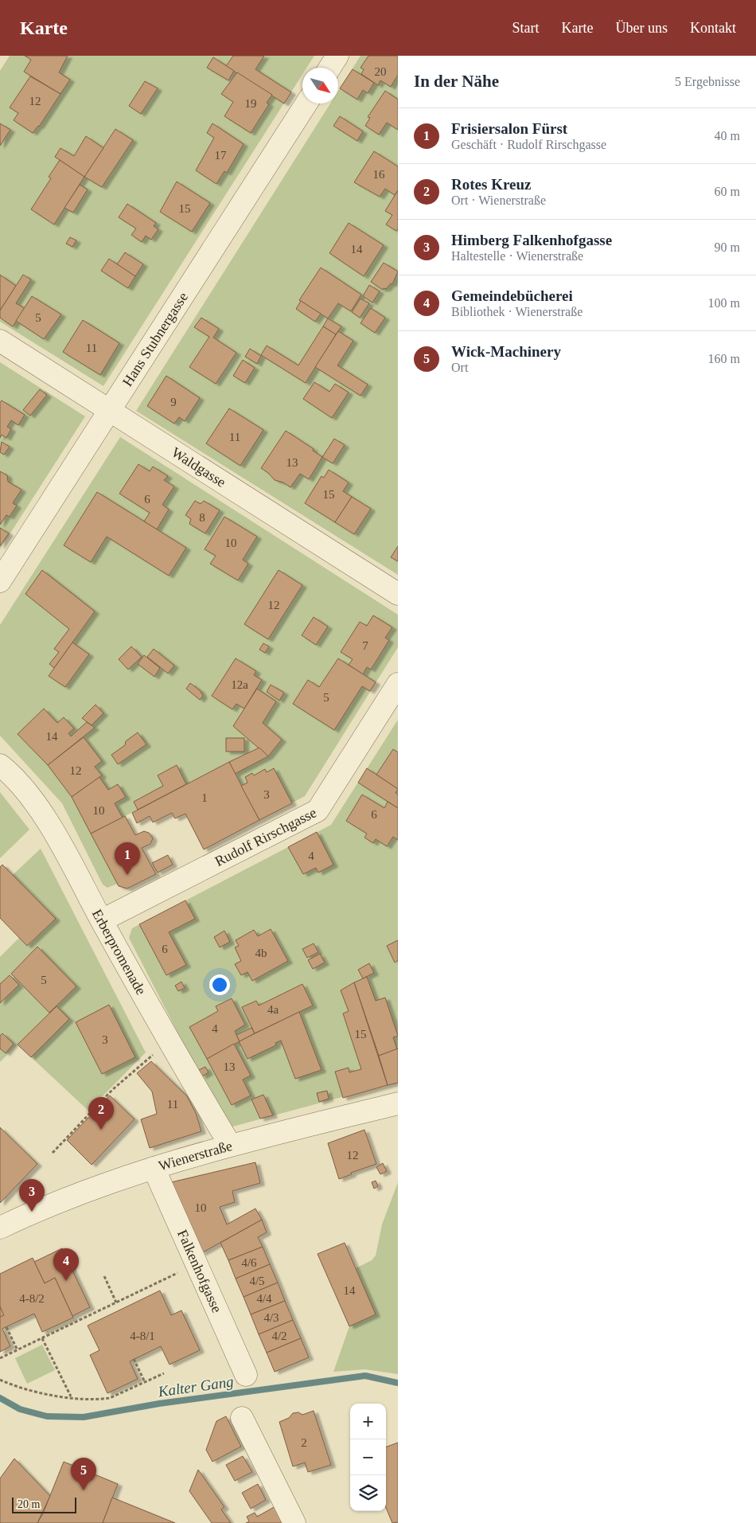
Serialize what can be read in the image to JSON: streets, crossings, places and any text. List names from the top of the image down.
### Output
{
  "streets": {
    "street": [
      "Hans Stubnergasse",
      "Waldgasse",
      "Rudolf Rirschgasse",
      "Erberpromenade",
      "Wienerstraße",
      "Falkenhofgasse"
    ]
  },
  "crossings": [
    ["Hans Stubnergasse", "Waldgasse"],
    ["Rudolf Rirschgasse", "Erberpromenade"],
    ["Erberpromenade", "Wienerstraße"],
    ["Wienerstraße", "Falkenhofgasse"]
  ],
  "water": ["Kalter Gang"],
  "house_numbers": [
    "20",
    "12",
    "19",
    "17",
    "16",
    "15",
    "14",
    "5",
    "11",
    "9",
    "11",
    "13",
    "15",
    "6",
    "8",
    "10",
    "12",
    "7",
    "12a",
    "5",
    "14",
    "12",
    "3",
    "1",
    "10",
    "6",
    "4",
    "6",
    "4b",
    "5",
    "4a",
    "4",
    "15",
    "3",
    "13",
    "11",
    "12",
    "10",
    "4/6",
    "4/5",
    "14",
    "4-8/2",
    "4/4",
    "4/3",
    "4-8/1",
    "4/2",
    "2"
  ],
  "scale_bar": "20 m",
  "north": "bottom right",
  "page": {
    "header": "Karte",
    "nav": [
      "Start",
      "Karte",
      "Über uns",
      "Kontakt"
    ],
    "heading": ["In der Nähe", "5 Ergebnisse"],
    "list": [
      {
        "mark": "1",
        "name": "Frisiersalon Fürst",
        "note": "Geschäft · Rudolf Rirschgasse",
        "value": "40 m"
      },
      {
        "mark": "2",
        "name": "Rotes Kreuz",
        "note": "Ort · Wienerstraße",
        "value": "60 m"
      },
      {
        "mark": "3",
        "name": "Himberg Falkenhofgasse",
        "note": "Haltestelle · Wienerstraße",
        "value": "90 m"
      },
      {
        "mark": "4",
        "name": "Gemeindebücherei",
        "note": "Bibliothek · Wienerstraße",
        "value": "100 m"
      },
      {
        "mark": "5",
        "name": "Wick-Machinery",
        "note": "Ort",
        "value": "160 m"
      }
    ],
    "pins": [
      "1",
      "2",
      "3",
      "4",
      "5"
    ],
    "map_buttons": ["+", "−"],
    "scale": "20 m"
  }
}
